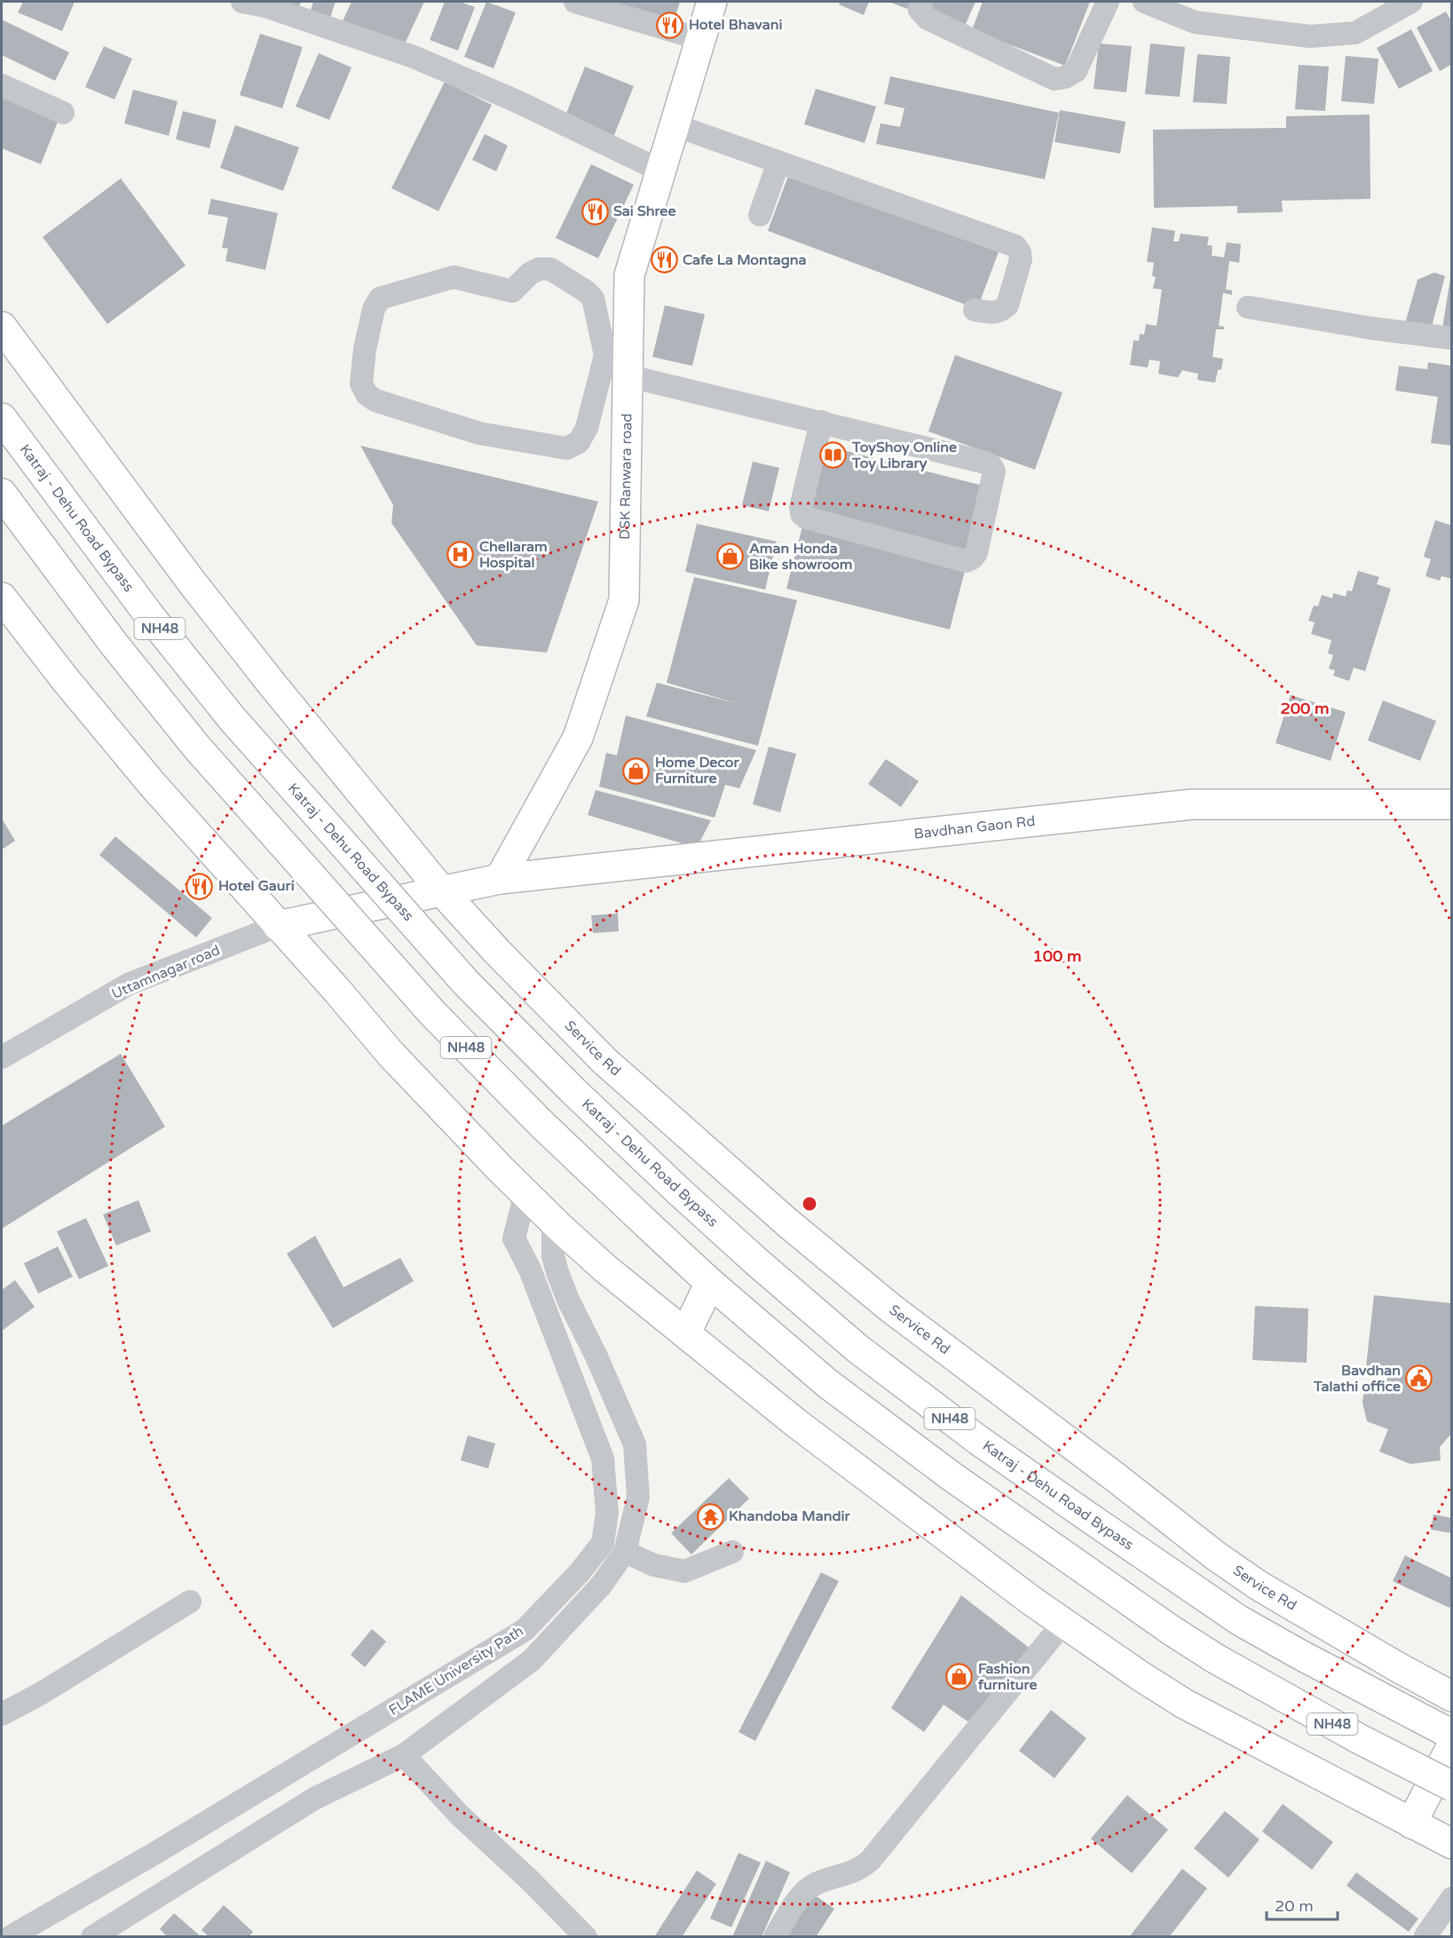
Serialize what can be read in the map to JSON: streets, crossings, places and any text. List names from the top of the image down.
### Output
{
  "streets": {
    "main road": [
      "DSK Ranwara road",
      "Katraj - Dehu Road Bypass",
      "NH48",
      "Bavdhan Gaon Rd",
      "Service Rd"
    ],
    "street": ["Uttamnagar road", "FLAME University Path"]
  },
  "crossings": [
    ["DSK Ranwara road", "Bavdhan Gaon Rd"]
  ],
  "places": {
    "restaurant": [
      "Hotel Bhavani",
      "Sai Shree",
      "Cafe La Montagna",
      "Hotel Gauri"
    ],
    "library": ["ToyShoy Online Toy Library"],
    "hospital": ["Chellaram Hospital"],
    "shop": ["Aman Honda Bike showroom", "Home Decor Furniture", "Fashion furniture"],
    "public building": ["Bavdhan Talathi office"],
    "temple": ["Khandoba Mandir"]
  },
  "scale_bar": "20 m",
  "rings": ["200 m", "100 m"]
}
